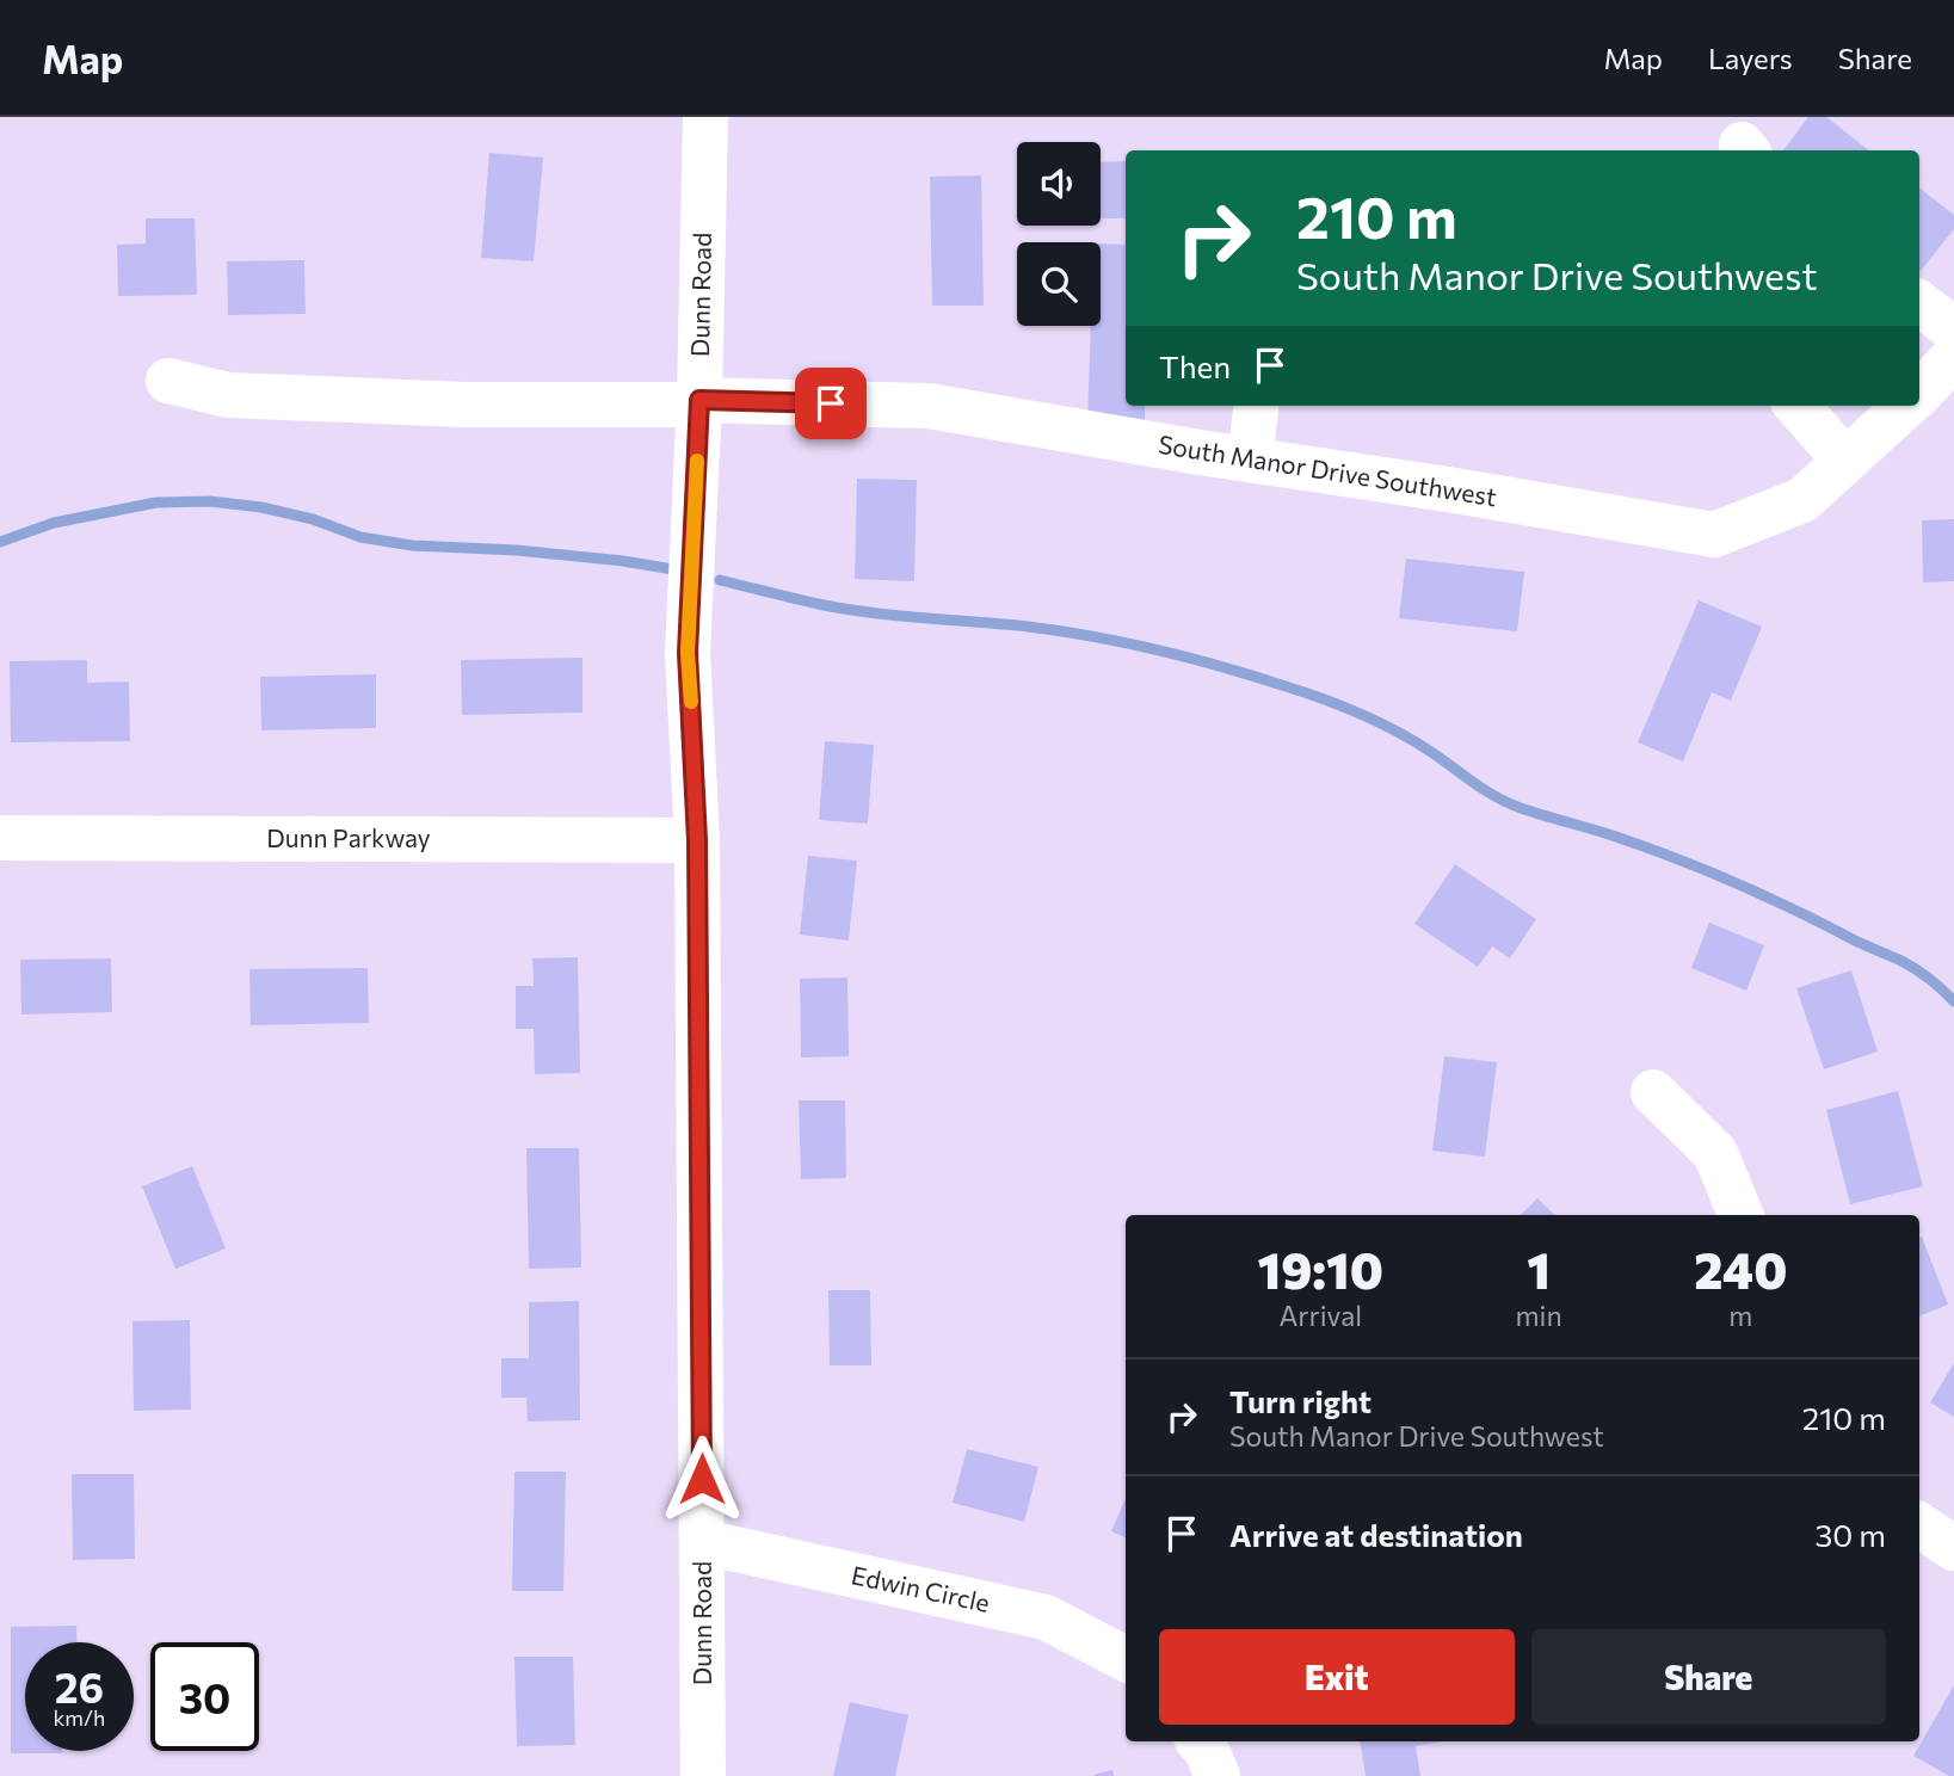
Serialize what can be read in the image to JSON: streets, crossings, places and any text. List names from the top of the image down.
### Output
{
  "streets": {
    "street": [
      "Dunn Road",
      "South Manor Drive Southwest",
      "Dunn Parkway",
      "Edwin Circle"
    ]
  },
  "crossings": [
    ["Dunn Road", "South Manor Drive Southwest"],
    ["Dunn Road", "Dunn Parkway"],
    ["Dunn Road", "Edwin Circle"]
  ],
  "page": {
    "header": "Map",
    "nav": ["Map", "Layers", "Share"],
    "turn": ["210 m", "South Manor Drive Southwest"],
    "then": "Then",
    "eta": [
      "19:10",
      "Arrival",
      "1",
      "min",
      "240",
      "m"
    ],
    "list": [
      {
        "name": "Turn right",
        "note": "South Manor Drive Southwest",
        "value": "210 m"
      },
      {
        "name": "Arrive at destination",
        "value": "30 m"
      }
    ],
    "buttons": ["Exit", "Share"],
    "speed": "26 km/h",
    "limit": "30"
  }
}
